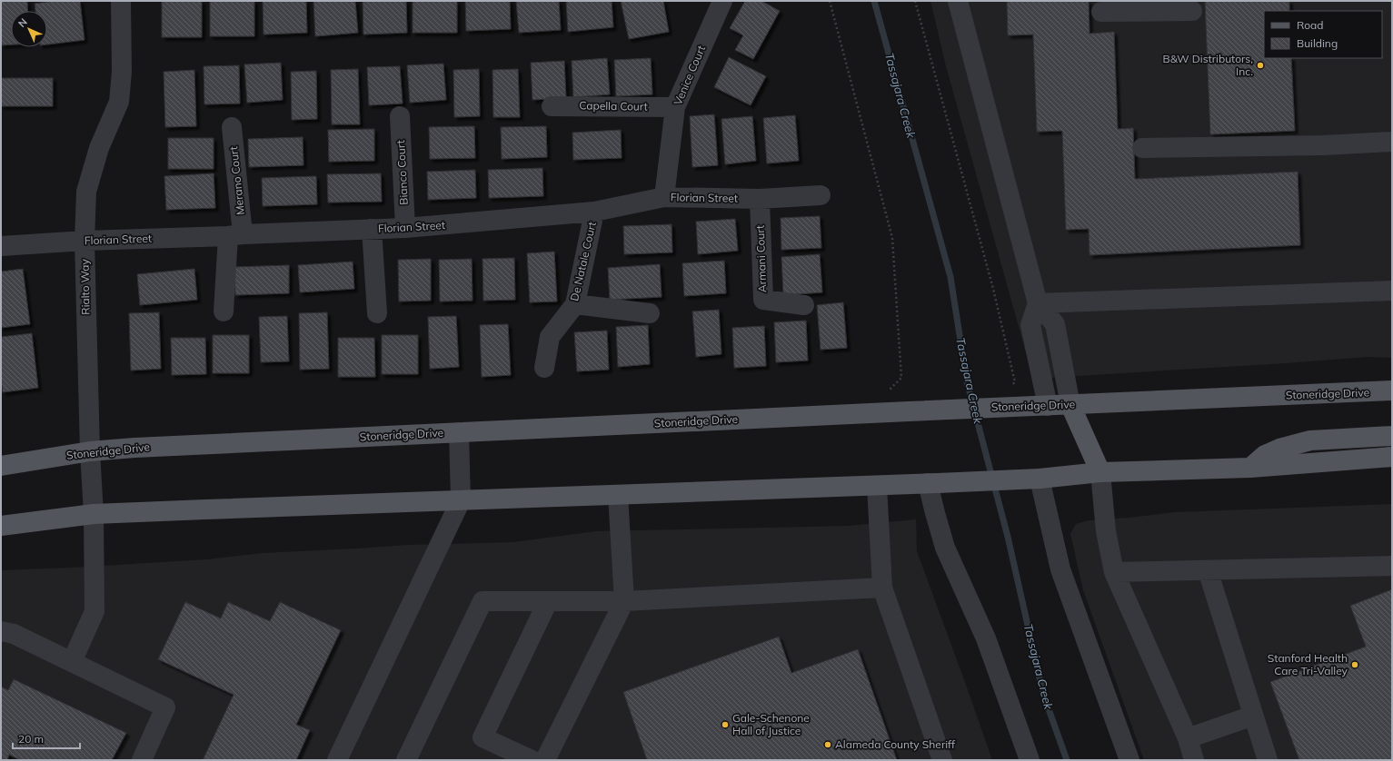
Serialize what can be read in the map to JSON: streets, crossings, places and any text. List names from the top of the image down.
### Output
{
  "streets": {
    "main road": ["Stoneridge Drive"],
    "street": [
      "Venice Court",
      "Capella Court",
      "Bianco Court",
      "Merano Court",
      "Florian Street",
      "Armani Court",
      "De Natale Court",
      "Rialto Way"
    ]
  },
  "crossings": [
    ["Venice Court", "Capella Court"],
    ["Venice Court", "Florian Street"],
    ["Bianco Court", "Florian Street"],
    ["Merano Court", "Florian Street"],
    ["Florian Street", "Armani Court"],
    ["Florian Street", "De Natale Court"],
    ["Florian Street", "Rialto Way"],
    ["Rialto Way", "Stoneridge Drive"]
  ],
  "water": ["Tassajara Creek"],
  "places": [
    "B&W Distributors, Inc.",
    "Stanford Health Care Tri-Valley",
    "Gale-Schenone Hall of Justice",
    "Alameda County Sheriff"
  ],
  "legend": ["Road", "Building"],
  "scale_bar": "20 m",
  "north": "top left"
}
